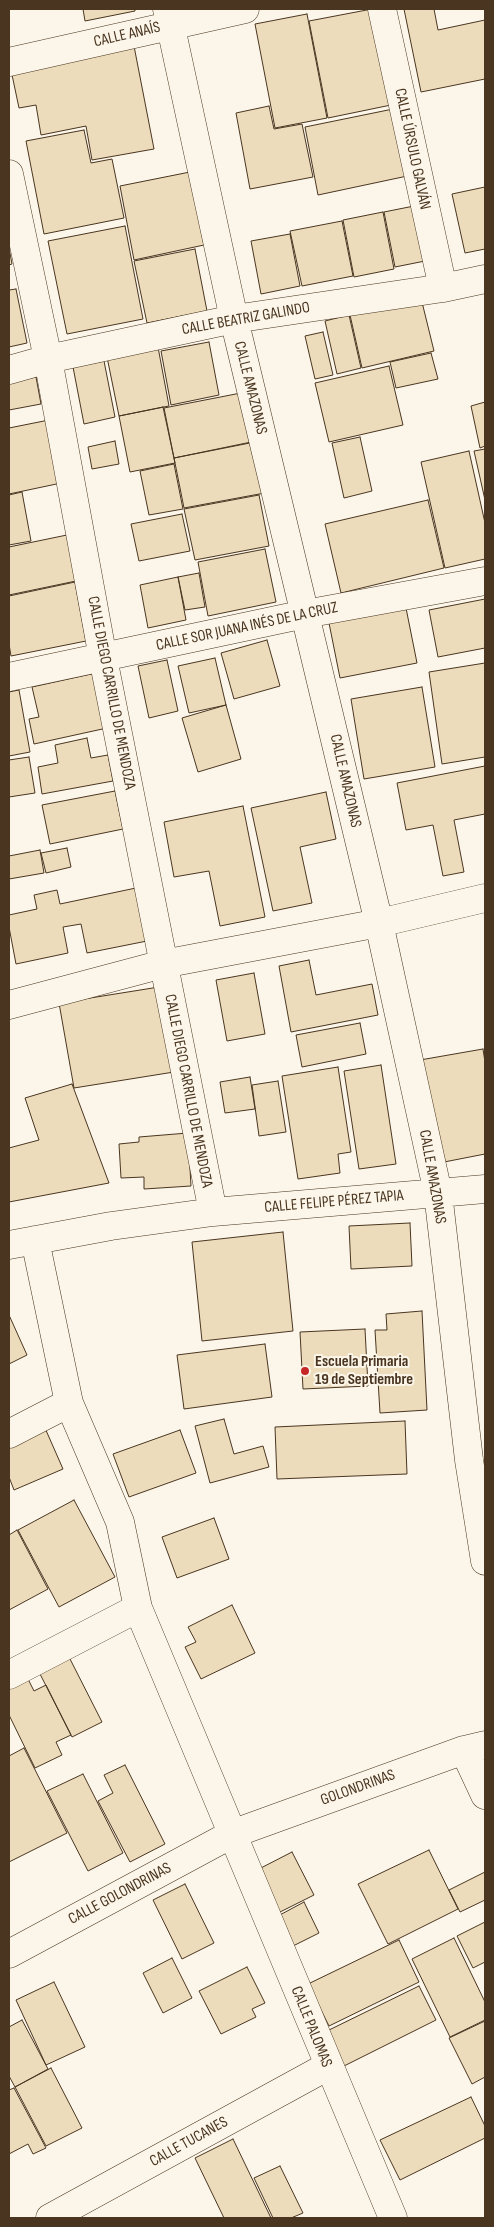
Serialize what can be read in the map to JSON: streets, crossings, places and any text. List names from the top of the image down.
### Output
{
  "streets": {
    "street": [
      "CALLE ANAÍS",
      "CALLE ÚRSULO GALVÁN",
      "CALLE BEATRIZ GALINDO",
      "CALLE AMAZONAS",
      "CALLE SOR JUANA INÉS DE LA CRUZ",
      "CALLE DIEGO CARRILLO DE MENDOZA",
      "CALLE FELIPE PÉREZ TAPIA",
      "GOLONDRINAS",
      "CALLE GOLONDRINAS",
      "CALLE PALOMAS",
      "CALLE TUCANES"
    ]
  },
  "crossings": [
    ["CALLE ANAÍS", "CALLE AMAZONAS"],
    ["CALLE ÚRSULO GALVÁN", "CALLE BEATRIZ GALINDO"],
    ["CALLE BEATRIZ GALINDO", "CALLE AMAZONAS"],
    ["CALLE BEATRIZ GALINDO", "CALLE DIEGO CARRILLO DE MENDOZA"],
    ["CALLE AMAZONAS", "CALLE SOR JUANA INÉS DE LA CRUZ"],
    ["CALLE AMAZONAS", "CALLE FELIPE PÉREZ TAPIA"],
    ["CALLE SOR JUANA INÉS DE LA CRUZ", "CALLE DIEGO CARRILLO DE MENDOZA"],
    ["CALLE DIEGO CARRILLO DE MENDOZA", "CALLE FELIPE PÉREZ TAPIA"],
    ["CALLE FELIPE PÉREZ TAPIA", "CALLE PALOMAS"],
    ["GOLONDRINAS", "CALLE GOLONDRINAS"],
    ["GOLONDRINAS", "CALLE PALOMAS"],
    ["CALLE GOLONDRINAS", "CALLE PALOMAS"],
    ["CALLE PALOMAS", "CALLE TUCANES"]
  ],
  "places": ["Escuela Primaria 19 de Septiembre"]
}
